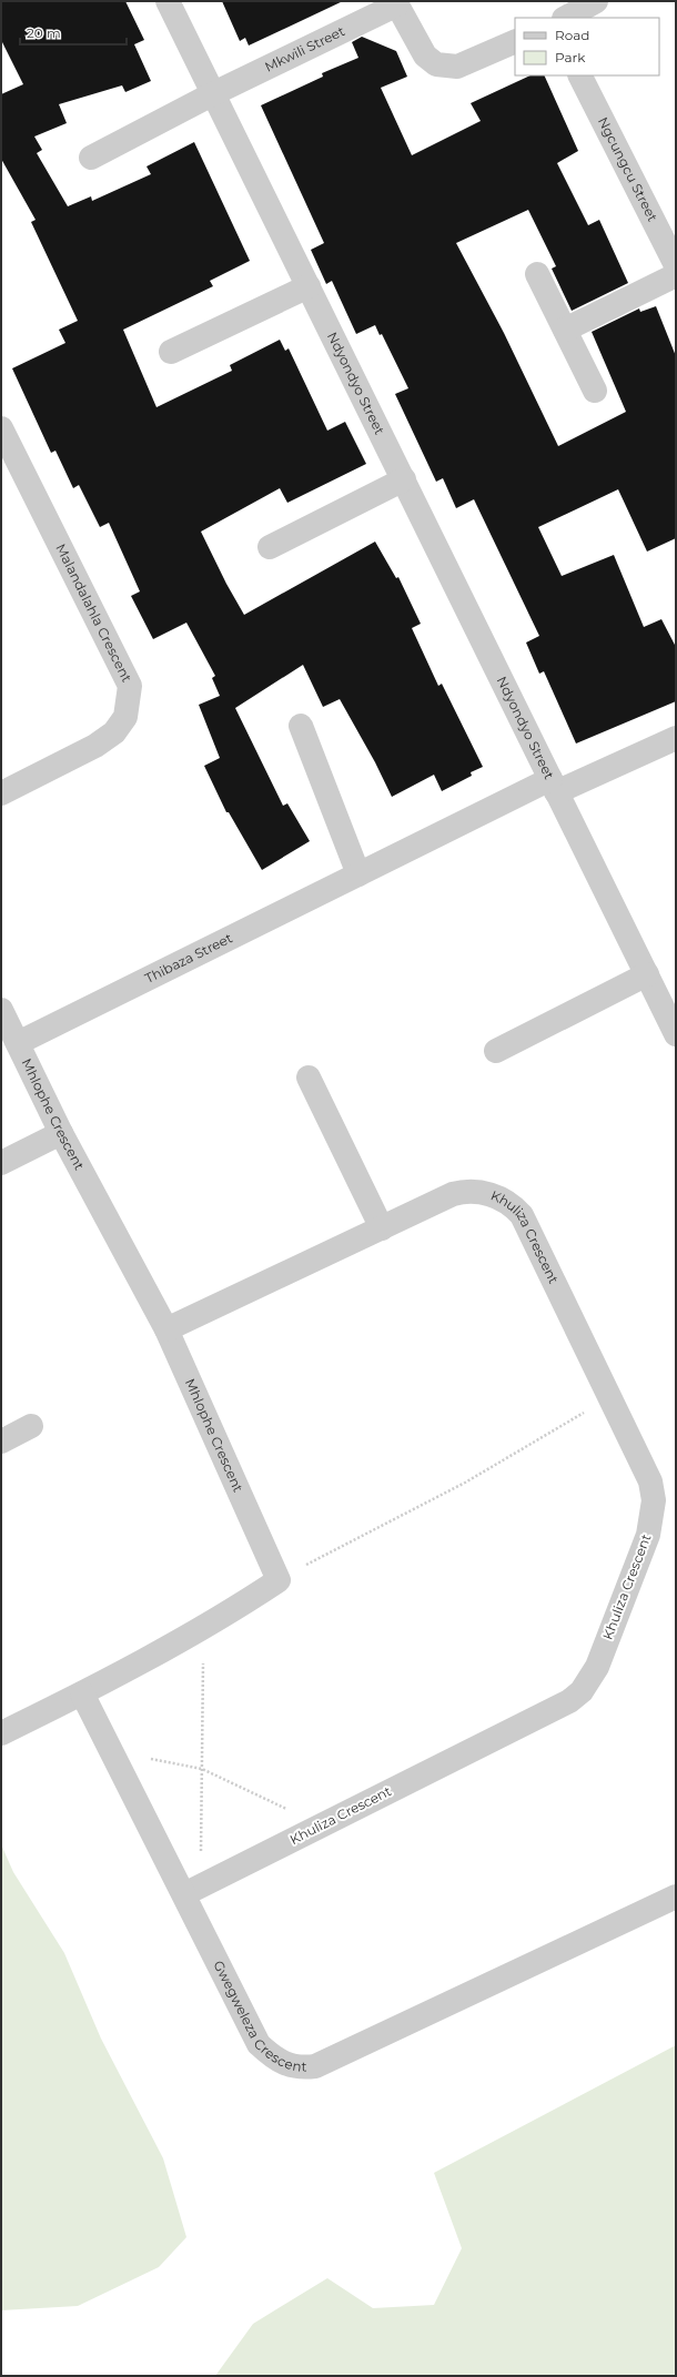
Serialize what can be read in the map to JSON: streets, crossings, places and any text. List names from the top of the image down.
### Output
{
  "streets": {
    "street": [
      "Mkwili Street",
      "Ngcungcu Street",
      "Ndyondyo Street",
      "Malandalahla Crescent",
      "Thibaza Street",
      "Mhlophe Crescent",
      "Khuliza Crescent",
      "Gwegweleza Crescent"
    ]
  },
  "crossings": [
    ["Mkwili Street", "Ndyondyo Street"],
    ["Ndyondyo Street", "Thibaza Street"],
    ["Thibaza Street", "Mhlophe Crescent"],
    ["Mhlophe Crescent", "Khuliza Crescent"],
    ["Khuliza Crescent", "Gwegweleza Crescent"]
  ],
  "legend": ["Road", "Park"],
  "scale_bar": "20 m"
}
